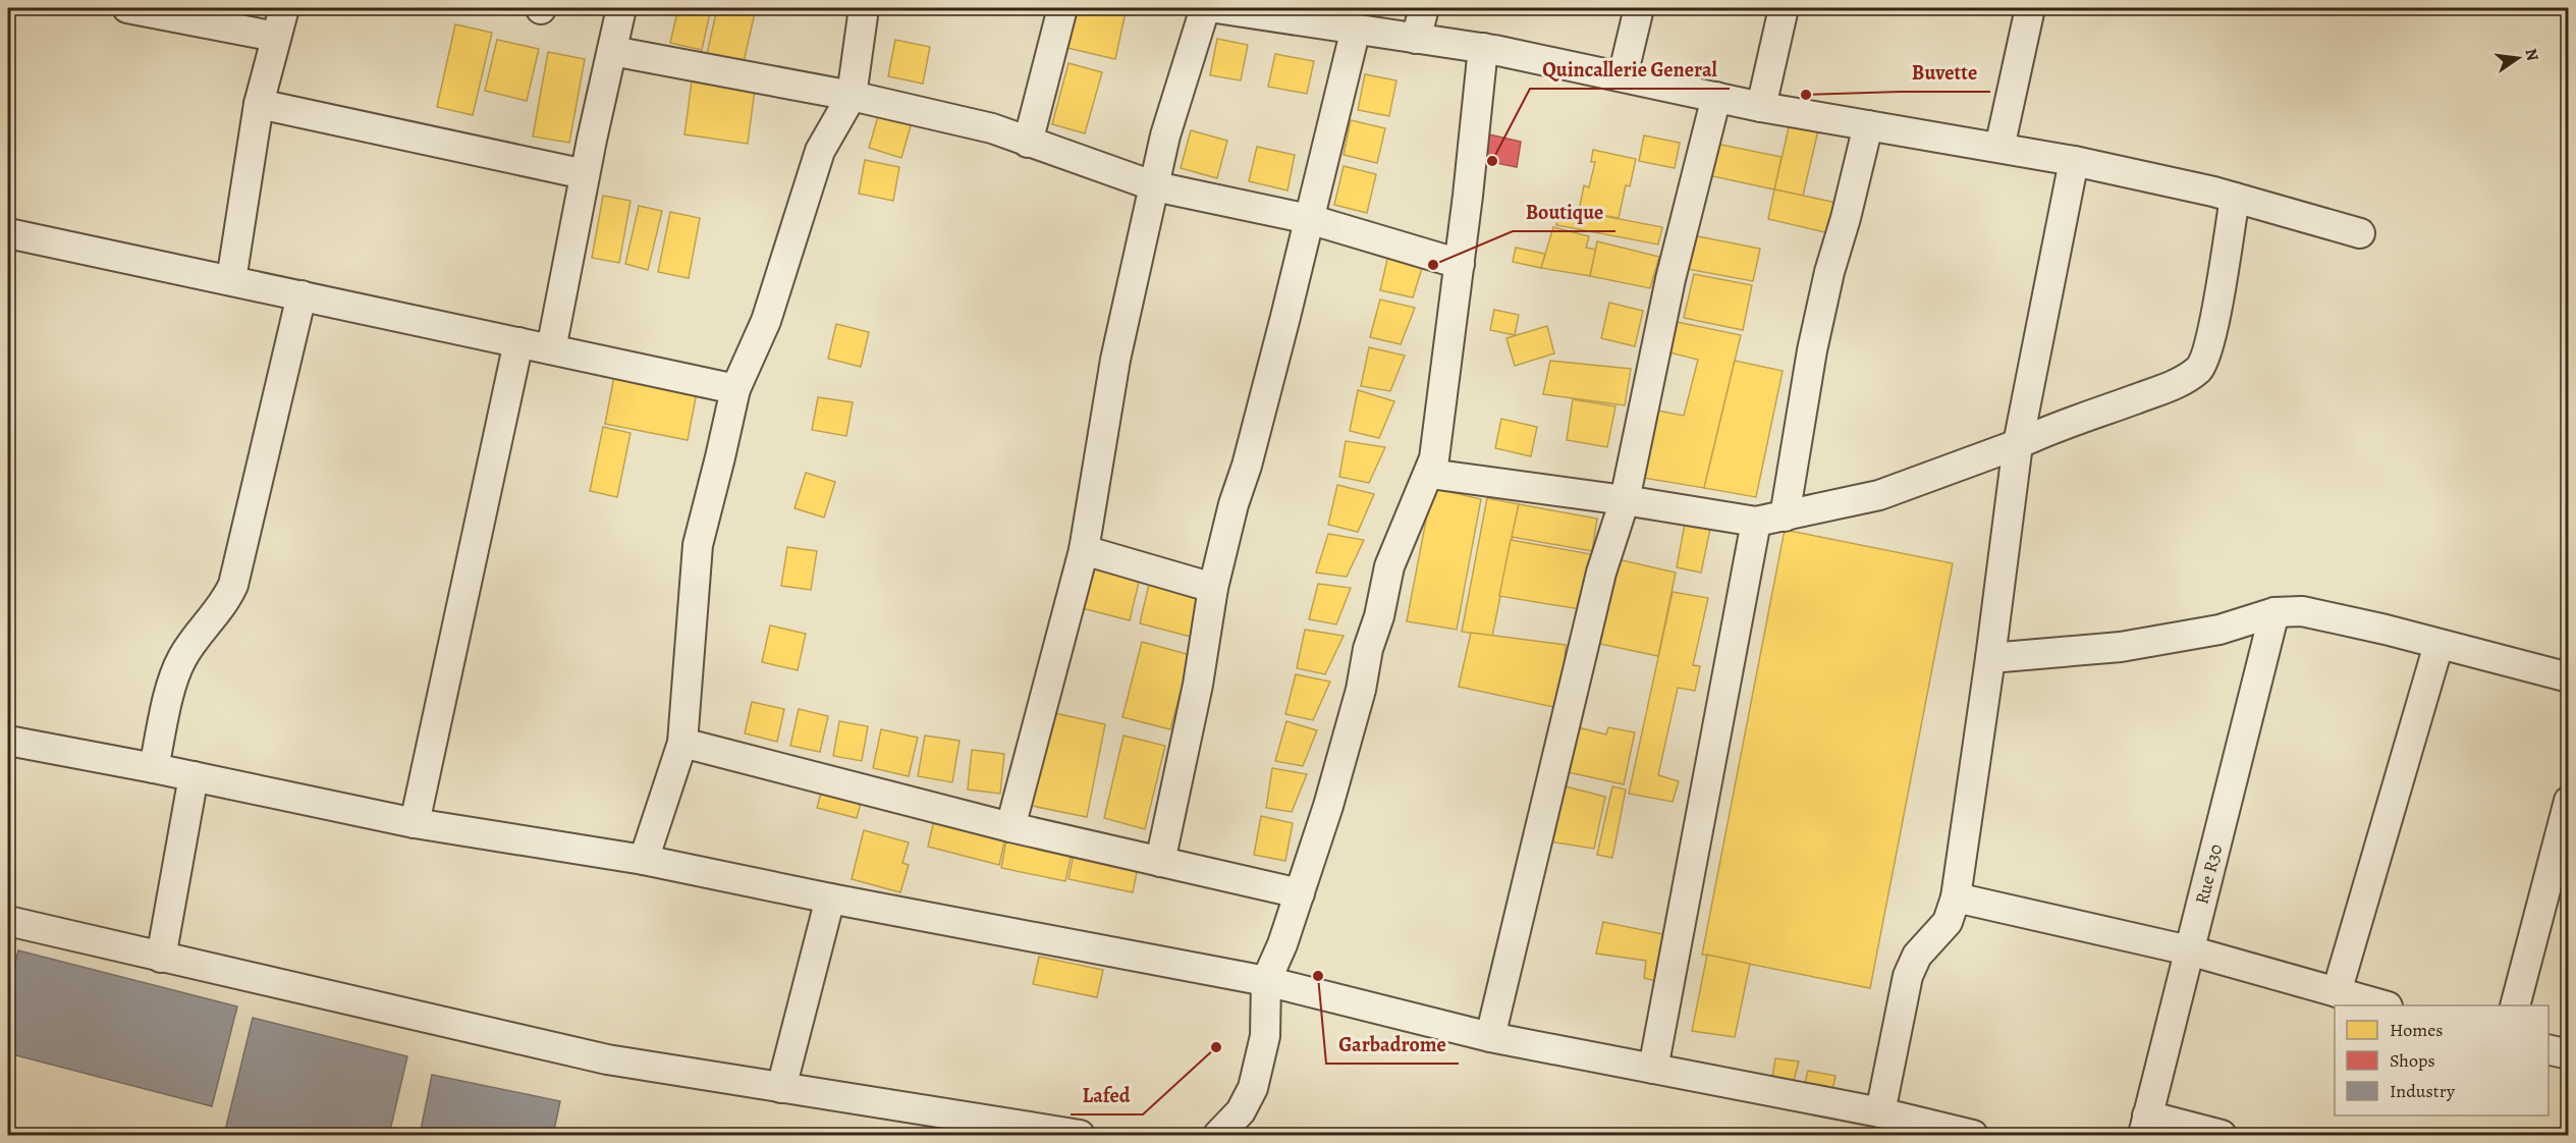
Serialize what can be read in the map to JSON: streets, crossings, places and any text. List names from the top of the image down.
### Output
{
  "streets": {
    "street": ["Rue R30"]
  },
  "places": [
    "Buvette",
    "Quincallerie General",
    "Boutique",
    "Garbadrome",
    "Lafed"
  ],
  "legend": ["Homes", "Shops", "Industry"],
  "north": "right"
}
